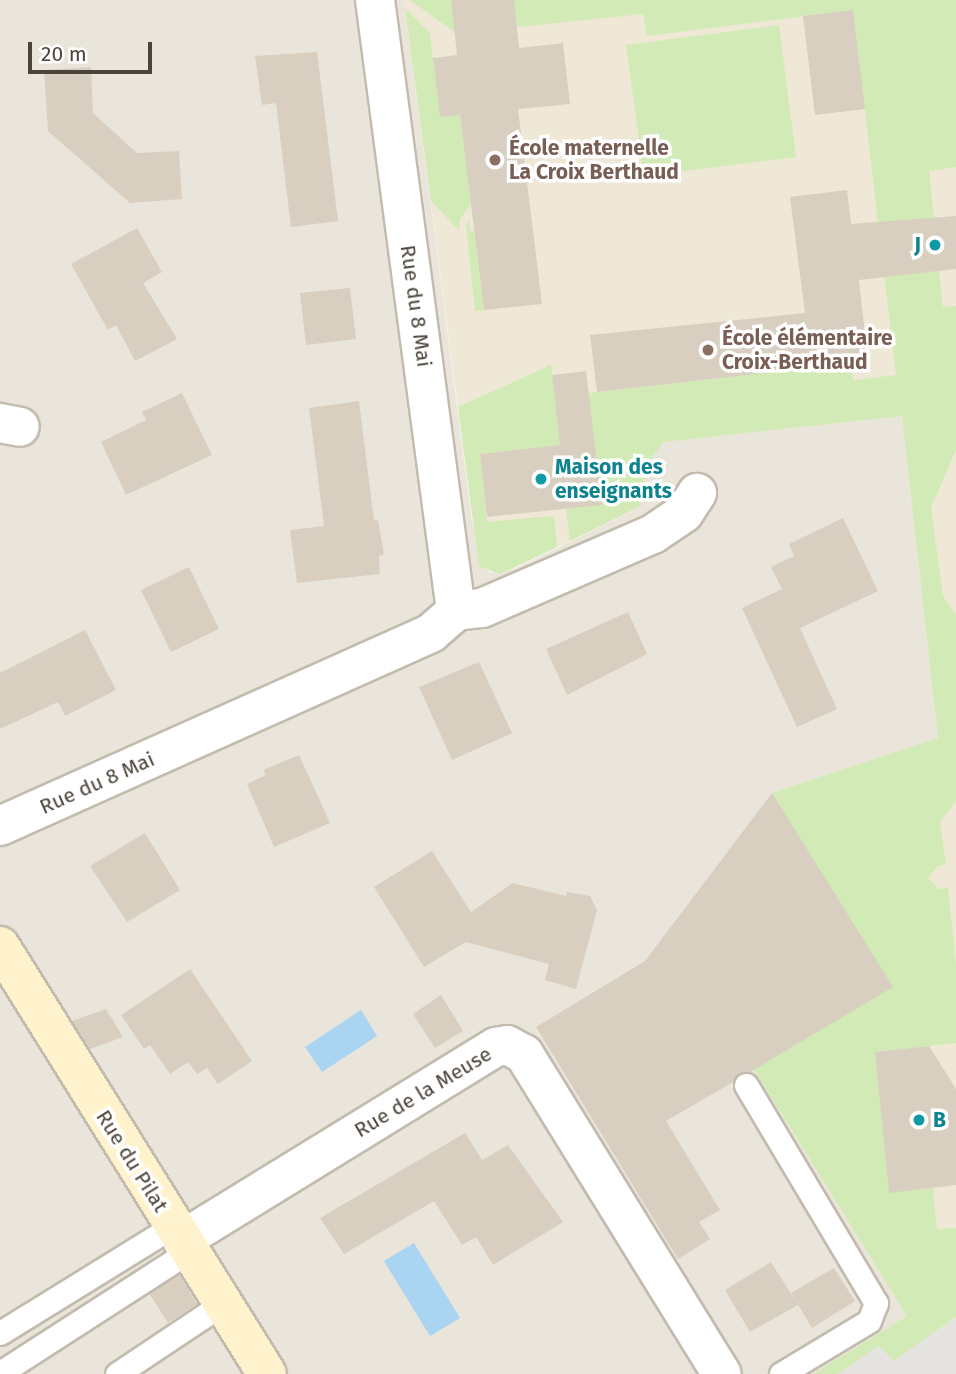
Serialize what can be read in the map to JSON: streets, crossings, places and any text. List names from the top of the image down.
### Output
{
  "streets": {
    "main road": ["Rue du Pilat"],
    "street": ["Rue du 8 Mai", "Rue de la Meuse"]
  },
  "crossings": [
    ["Rue de la Meuse", "Rue du Pilat"]
  ],
  "places": [
    "École maternelle La Croix Berthaud",
    "J",
    "École élémentaire Croix-Berthaud",
    "Maison des enseignants",
    "B"
  ],
  "scale_bar": "20 m"
}
